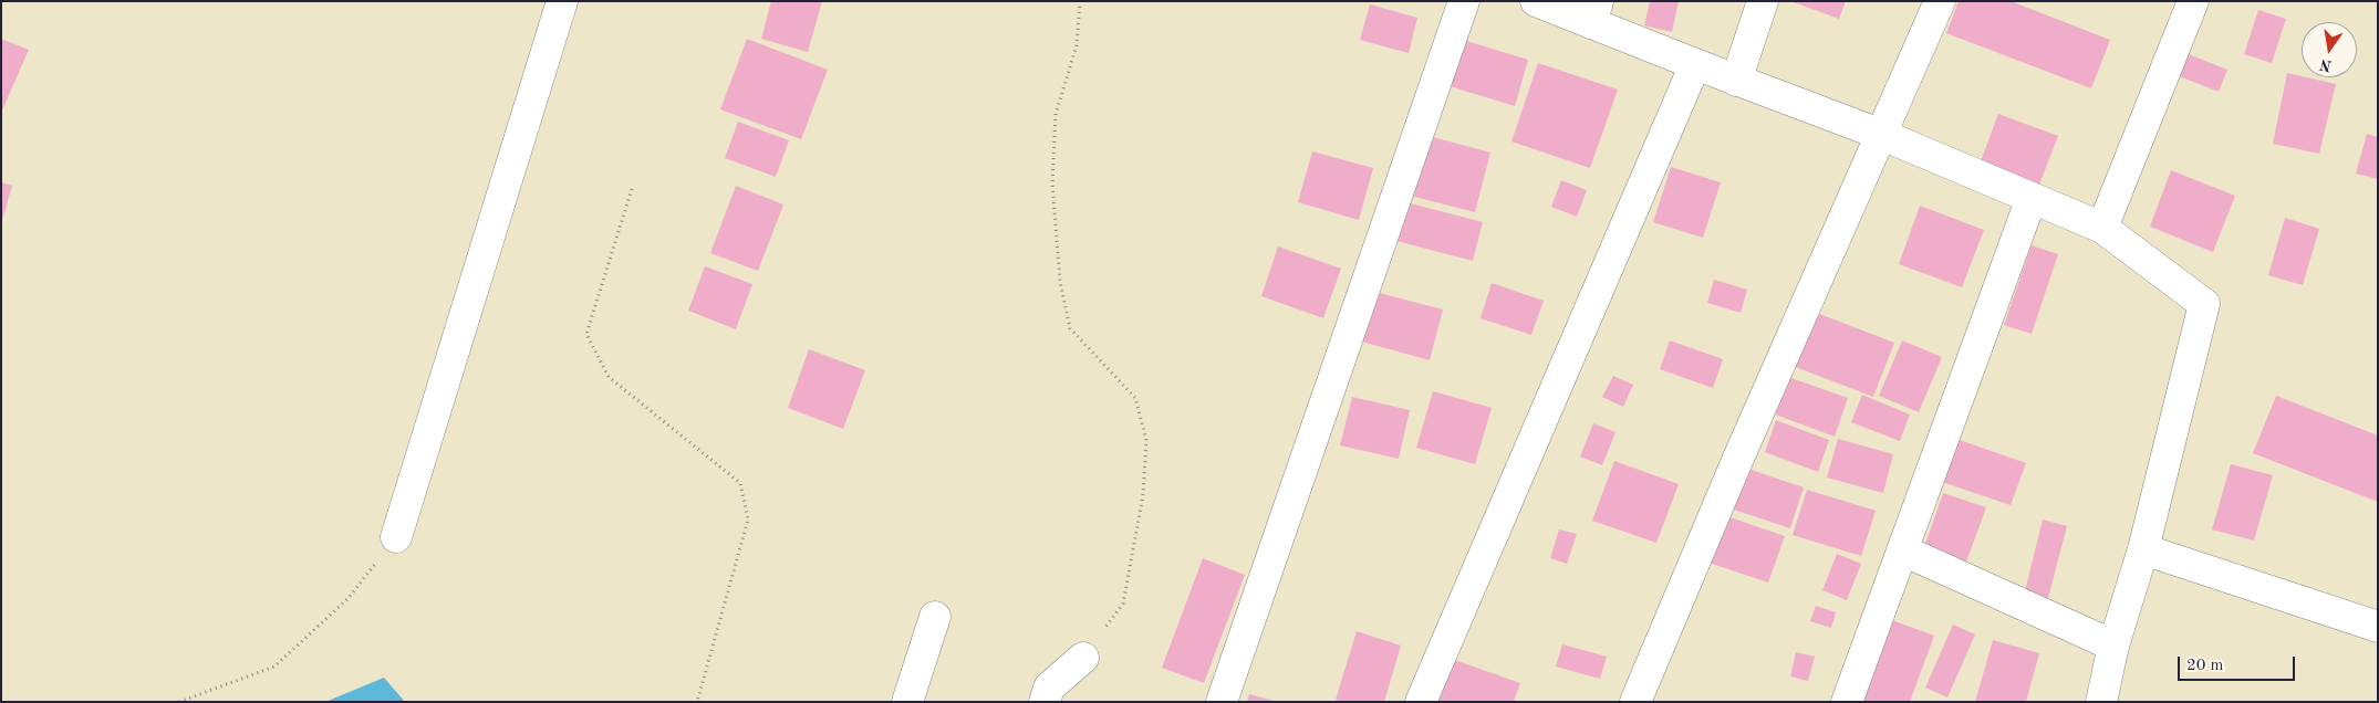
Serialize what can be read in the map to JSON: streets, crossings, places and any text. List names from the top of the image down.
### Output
{
  "scale_bar": "20 m",
  "north": "bottom"
}
